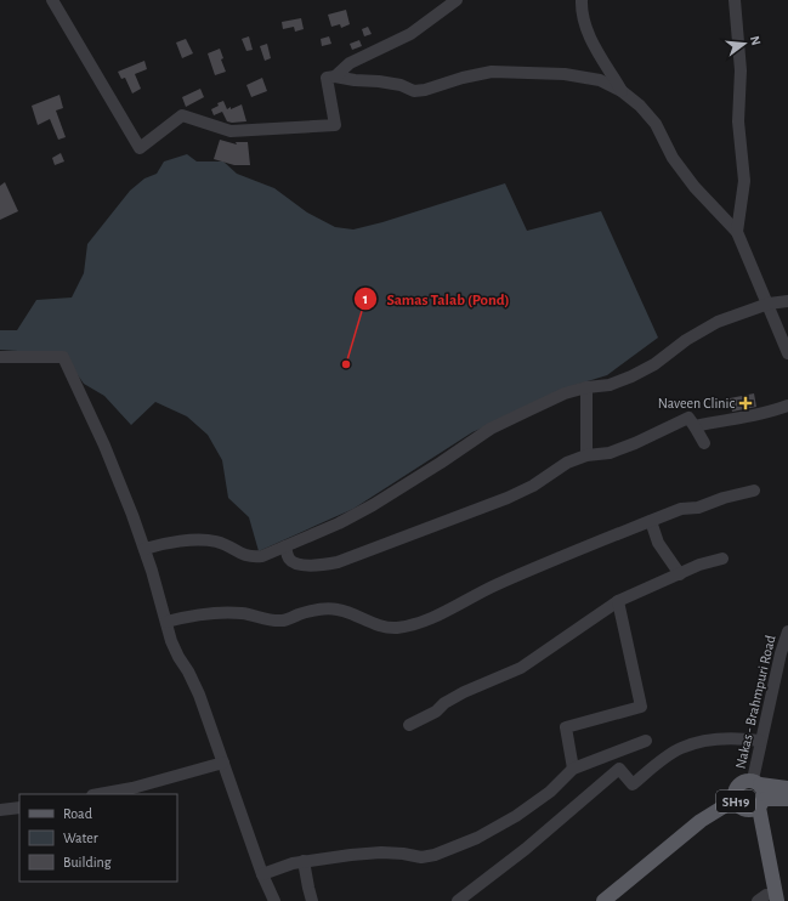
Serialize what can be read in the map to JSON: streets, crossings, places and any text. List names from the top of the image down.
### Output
{
  "streets": {
    "main road": ["SH19"],
    "street": ["Nakas - Brahmpuri Road"]
  },
  "crossings": [
    ["Nakas - Brahmpuri Road", "SH19"]
  ],
  "places": {
    "other": ["Samas Talab (Pond)"],
    "health": ["Naveen Clinic"]
  },
  "legend": ["Road", "Water", "Building"],
  "north": "right"
}
